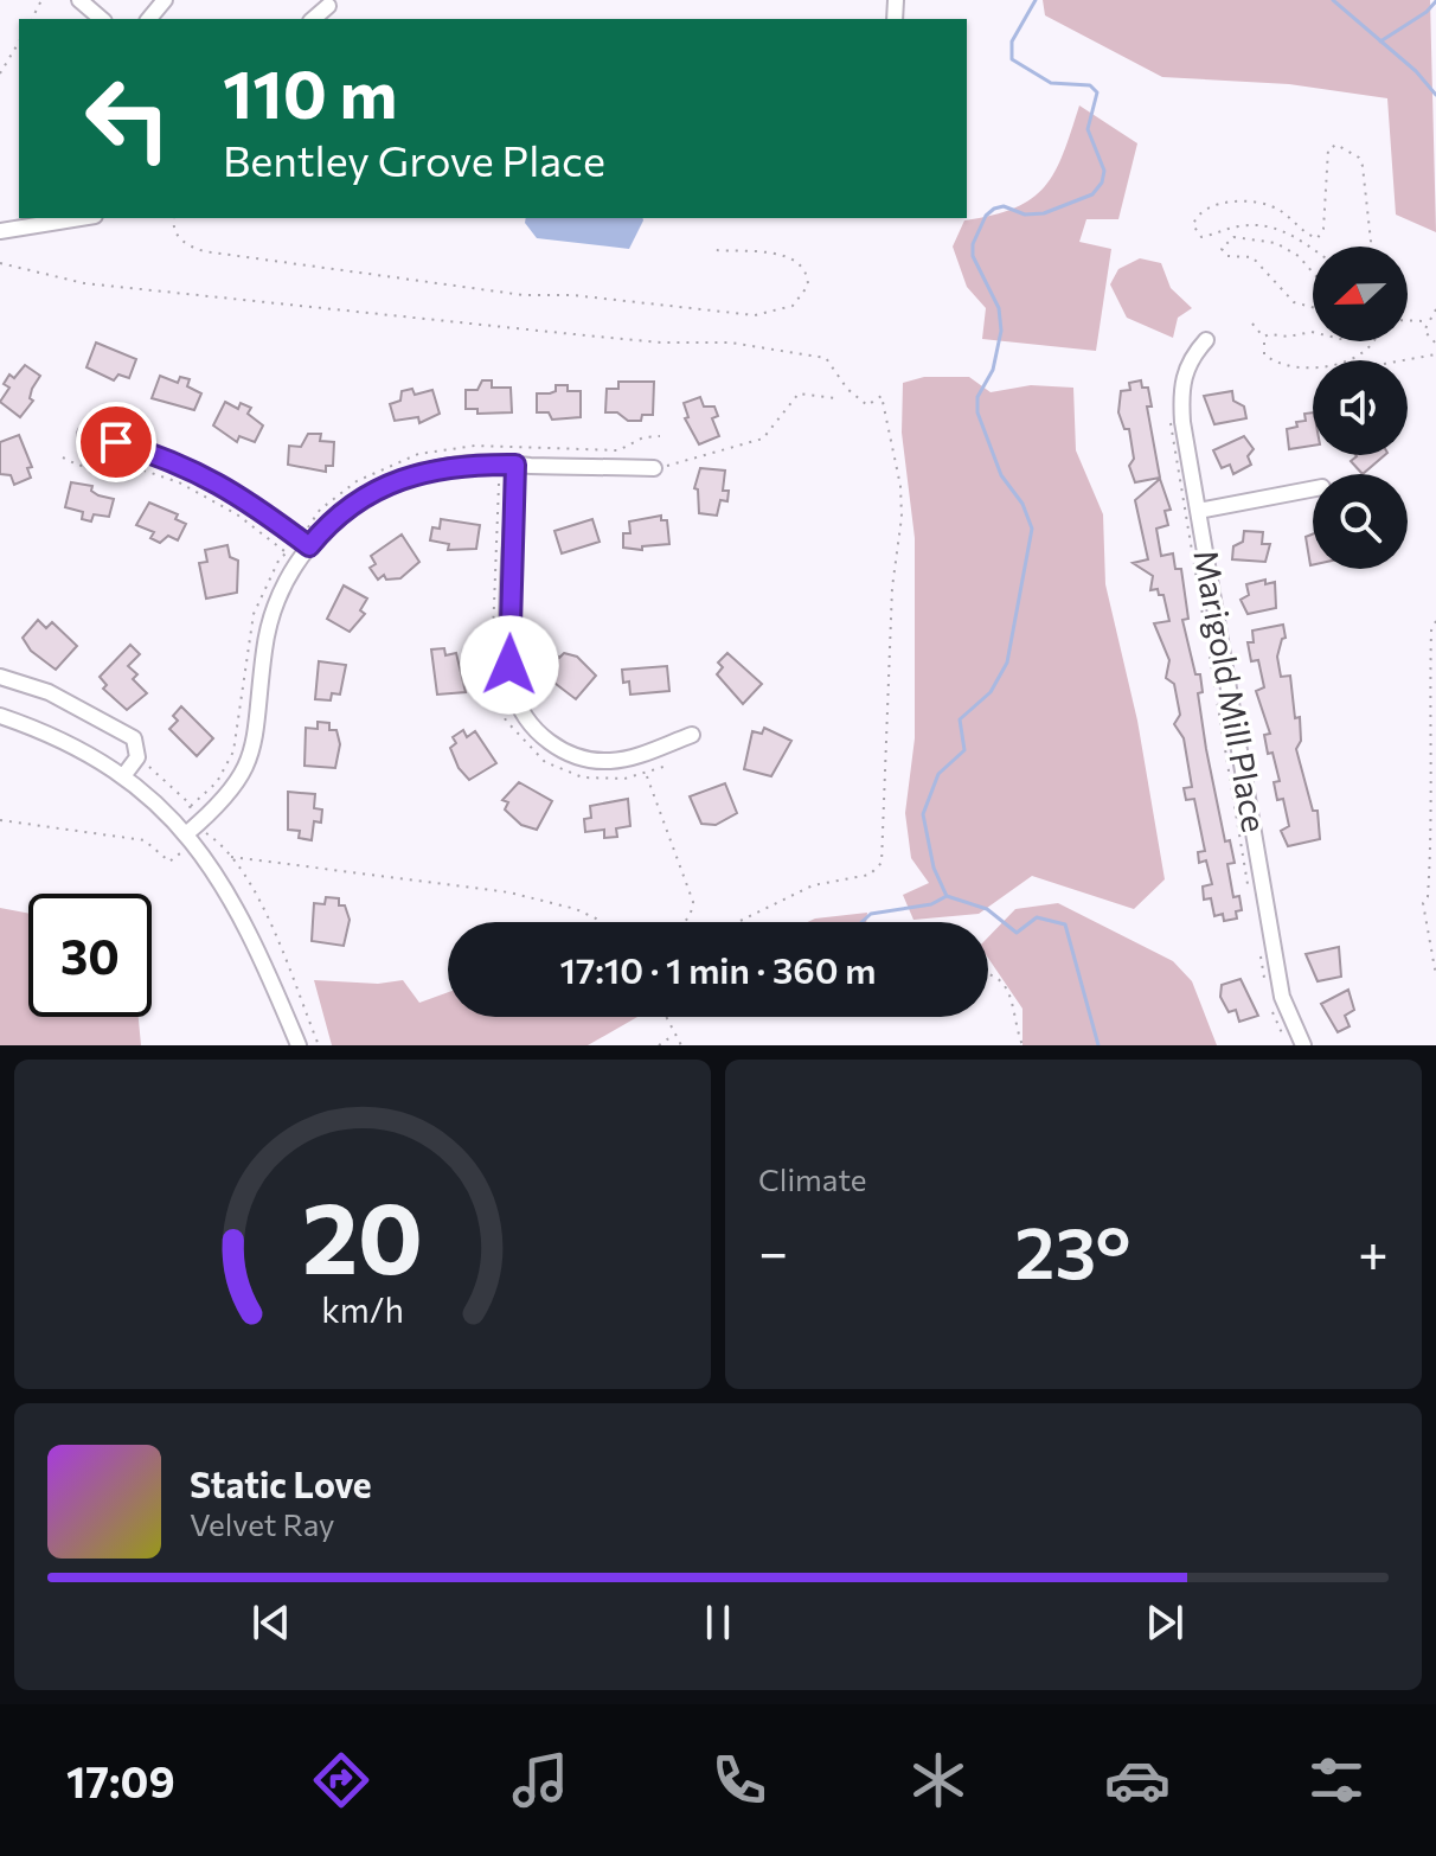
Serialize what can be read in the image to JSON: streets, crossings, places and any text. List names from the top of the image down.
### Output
{
  "streets": {
    "street": ["Marigold Mill Place"]
  },
  "north": "left",
  "page": {
    "turn": ["110 m", "Bentley Grove Place"],
    "limit": "30",
    "trip": "17:10 · 1 min · 360 m",
    "tile": "Climate",
    "heat": ["−", "23°", "+"],
    "song": ["Static Love", "Velvet Ray"],
    "tabs": "17:09",
    "gauge": ["20", "km/h"]
  }
}
